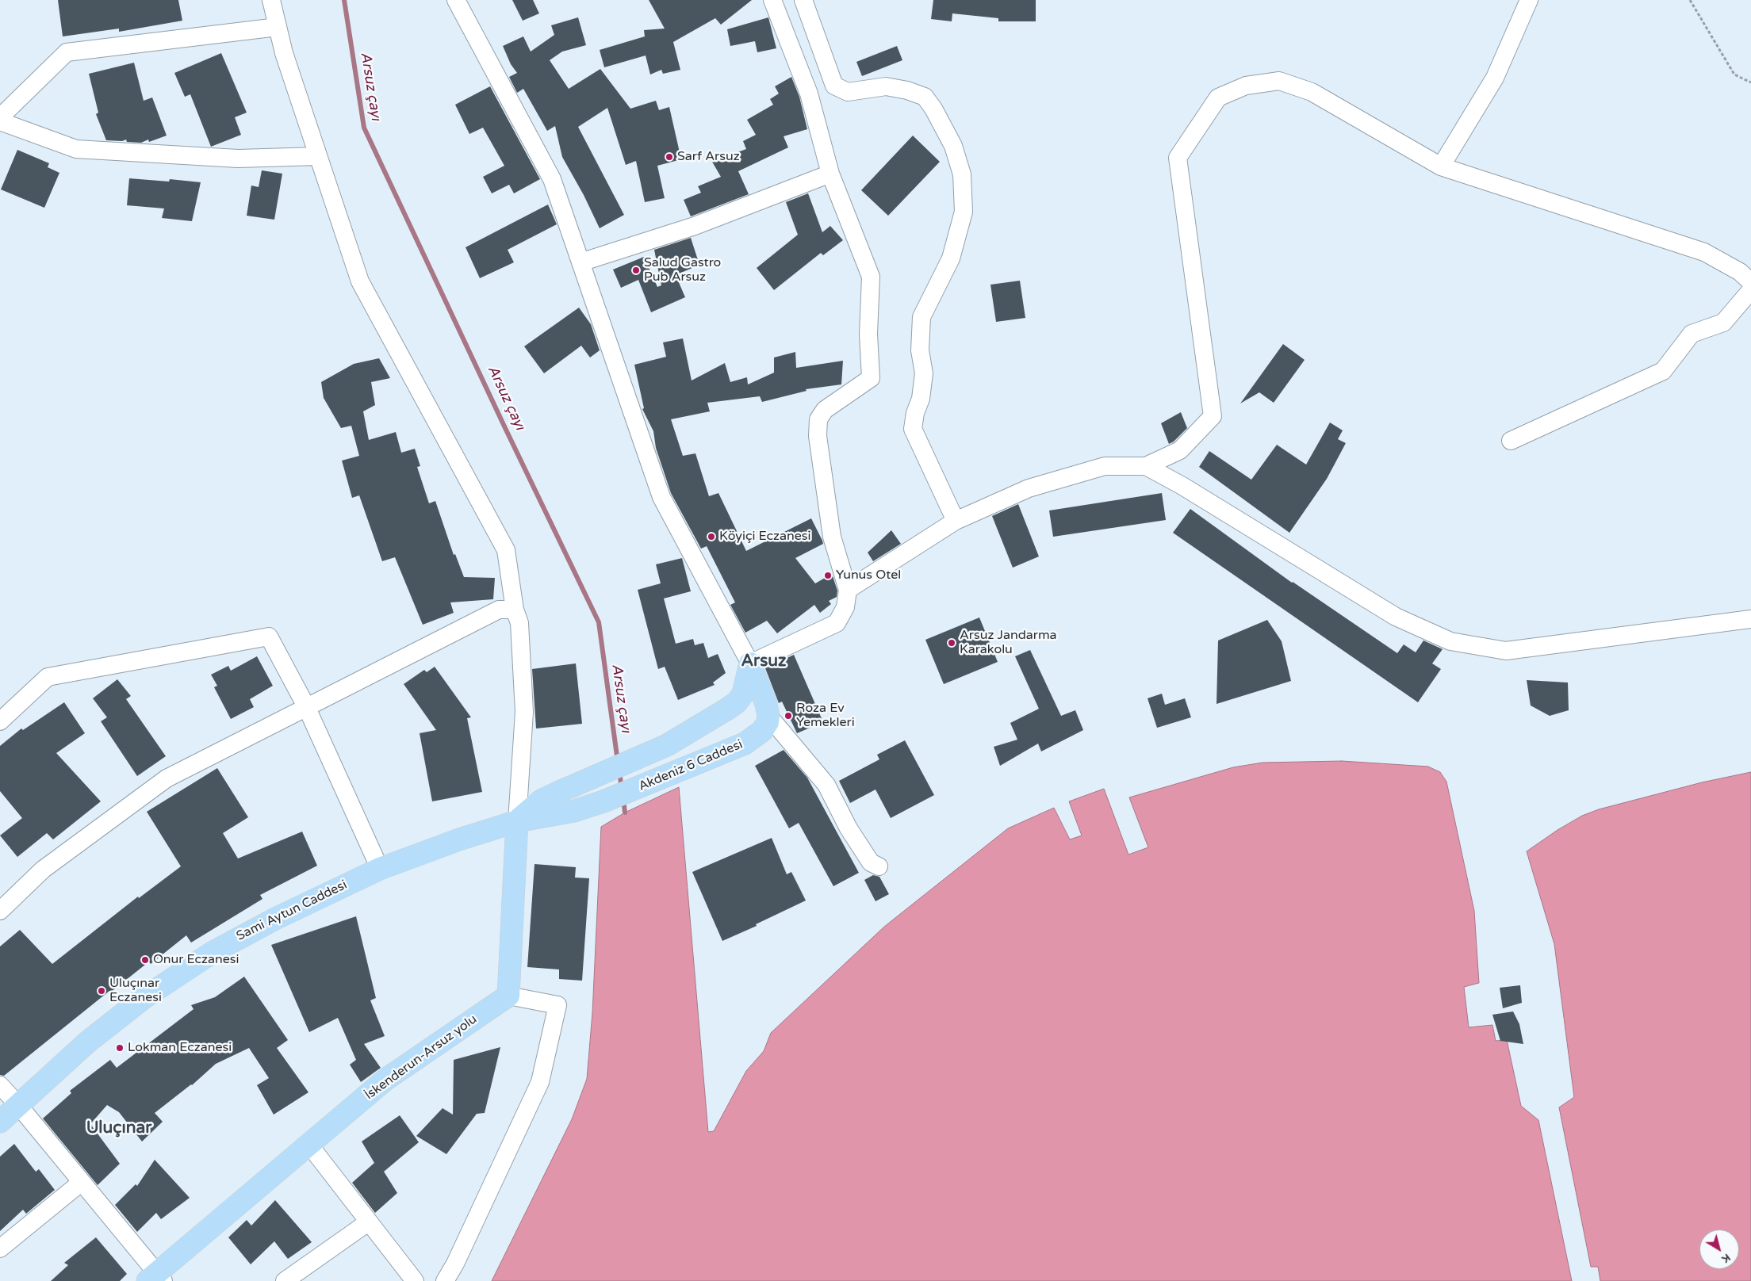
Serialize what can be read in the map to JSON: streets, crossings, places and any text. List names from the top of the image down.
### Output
{
  "streets": {
    "main road": ["Akdeniz 6 Caddesi", "Sami Aytun Caddesi", "İskenderun-Arsuz yolu"]
  },
  "crossings": [
    ["Akdeniz 6 Caddesi", "Sami Aytun Caddesi"]
  ],
  "districts": ["Arsuz", "Uluçınar"],
  "water": ["Arsuz çayı"],
  "places": [
    "Sarf Arsuz",
    "Salud Gastro Pub Arsuz",
    "Köyiçi Eczanesi",
    "Yunus Otel",
    "Arsuz Jandarma Karakolu",
    "Roza Ev Yemekleri",
    "Onur Eczanesi",
    "Uluçınar Eczanesi",
    "Lokman Eczanesi"
  ],
  "north": "bottom right"
}
